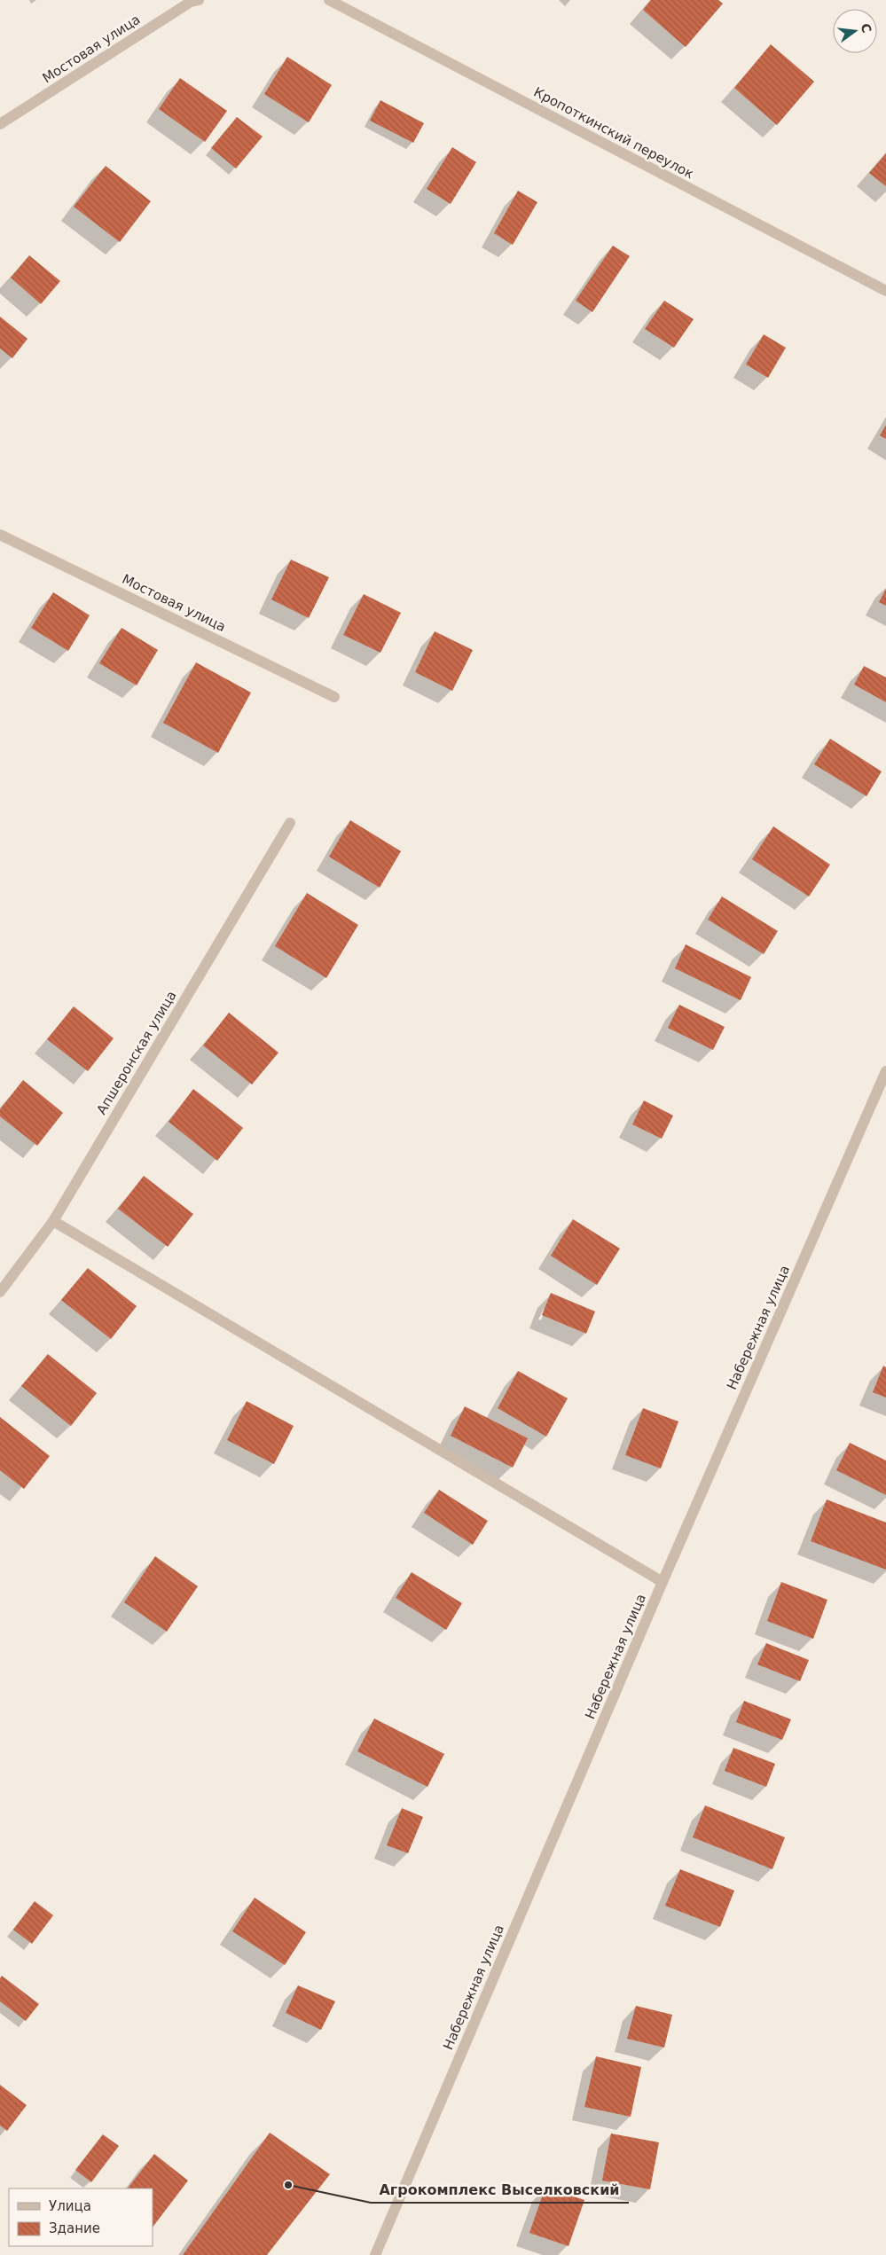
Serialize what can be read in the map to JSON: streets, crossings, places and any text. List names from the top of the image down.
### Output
{
  "streets": {
    "street": [
      "Мостовая улица",
      "Кропоткинский переулок",
      "Апшеронская улица",
      "Набережная улица"
    ]
  },
  "places": ["Агрокомплекс Выселковский"],
  "legend": ["Улица", "Здание"],
  "north": "right"
}
